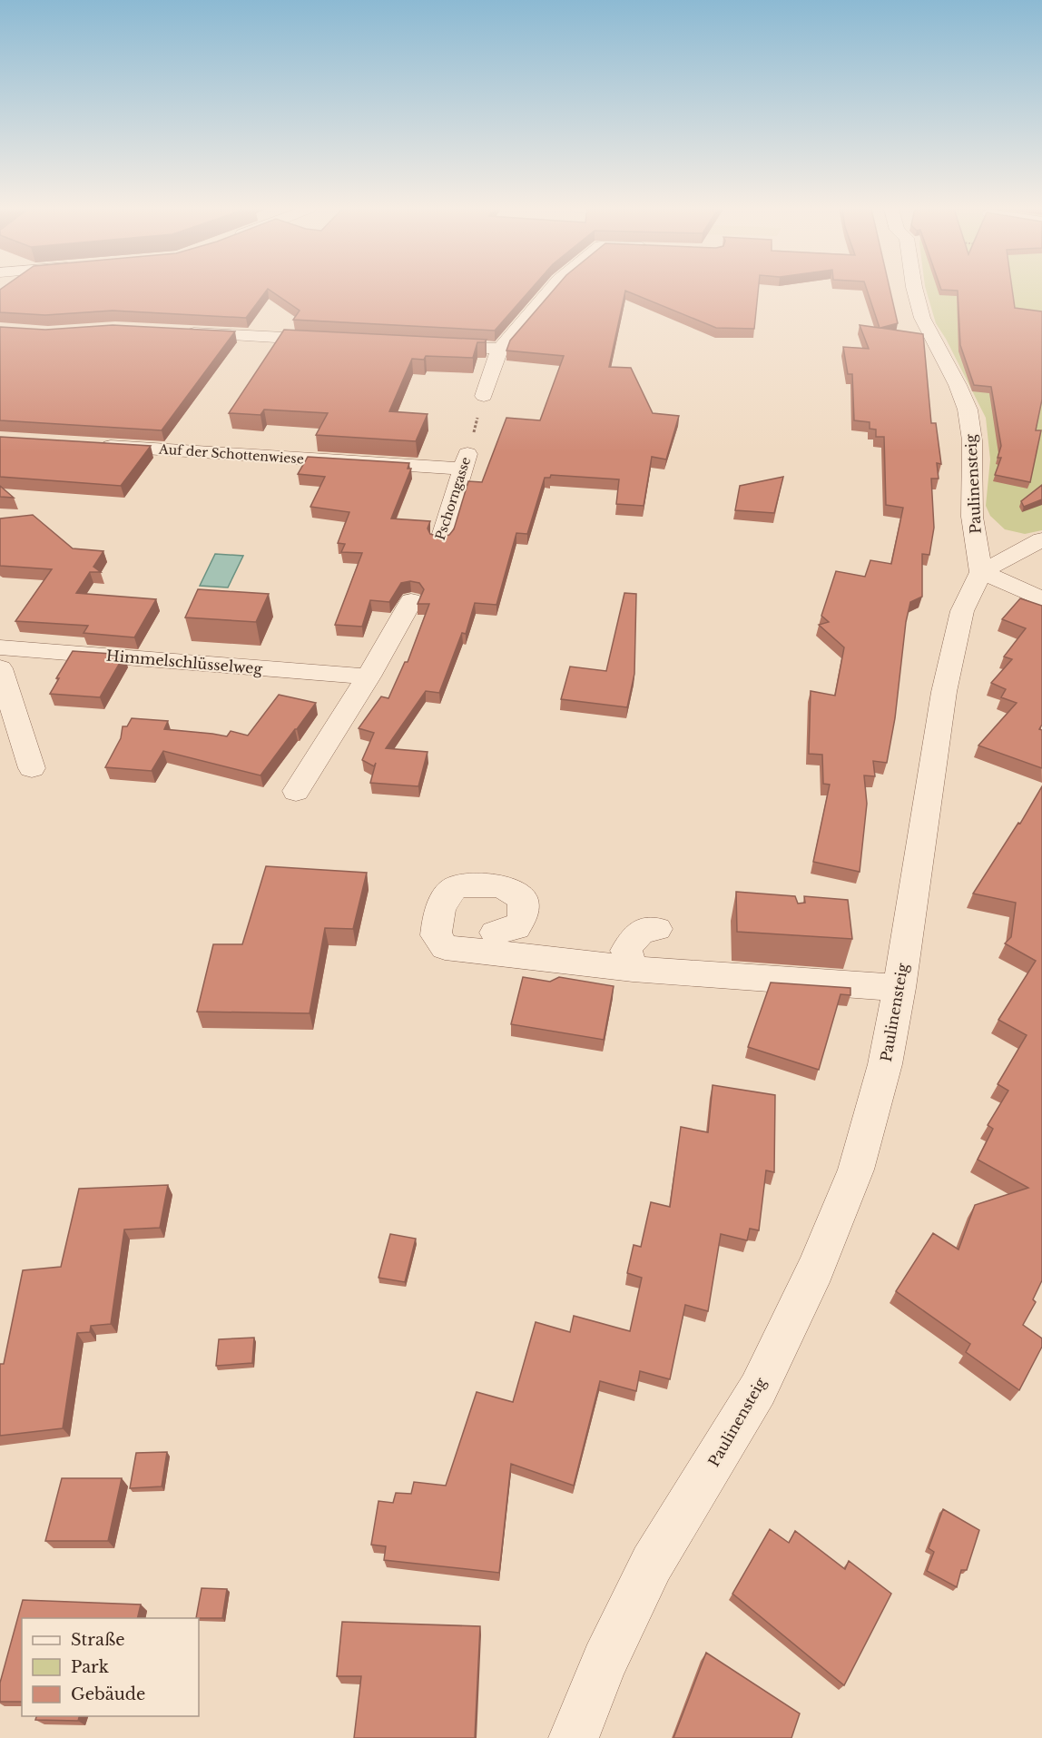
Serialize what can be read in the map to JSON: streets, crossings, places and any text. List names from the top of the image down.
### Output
{
  "streets": {
    "street": [
      "Auf der Schottenwiese",
      "Paulinensteig",
      "Pschorngasse",
      "Himmelschlüsselweg"
    ]
  },
  "crossings": [
    ["Auf der Schottenwiese", "Pschorngasse"]
  ],
  "legend": ["Straße", "Park", "Gebäude"]
}
